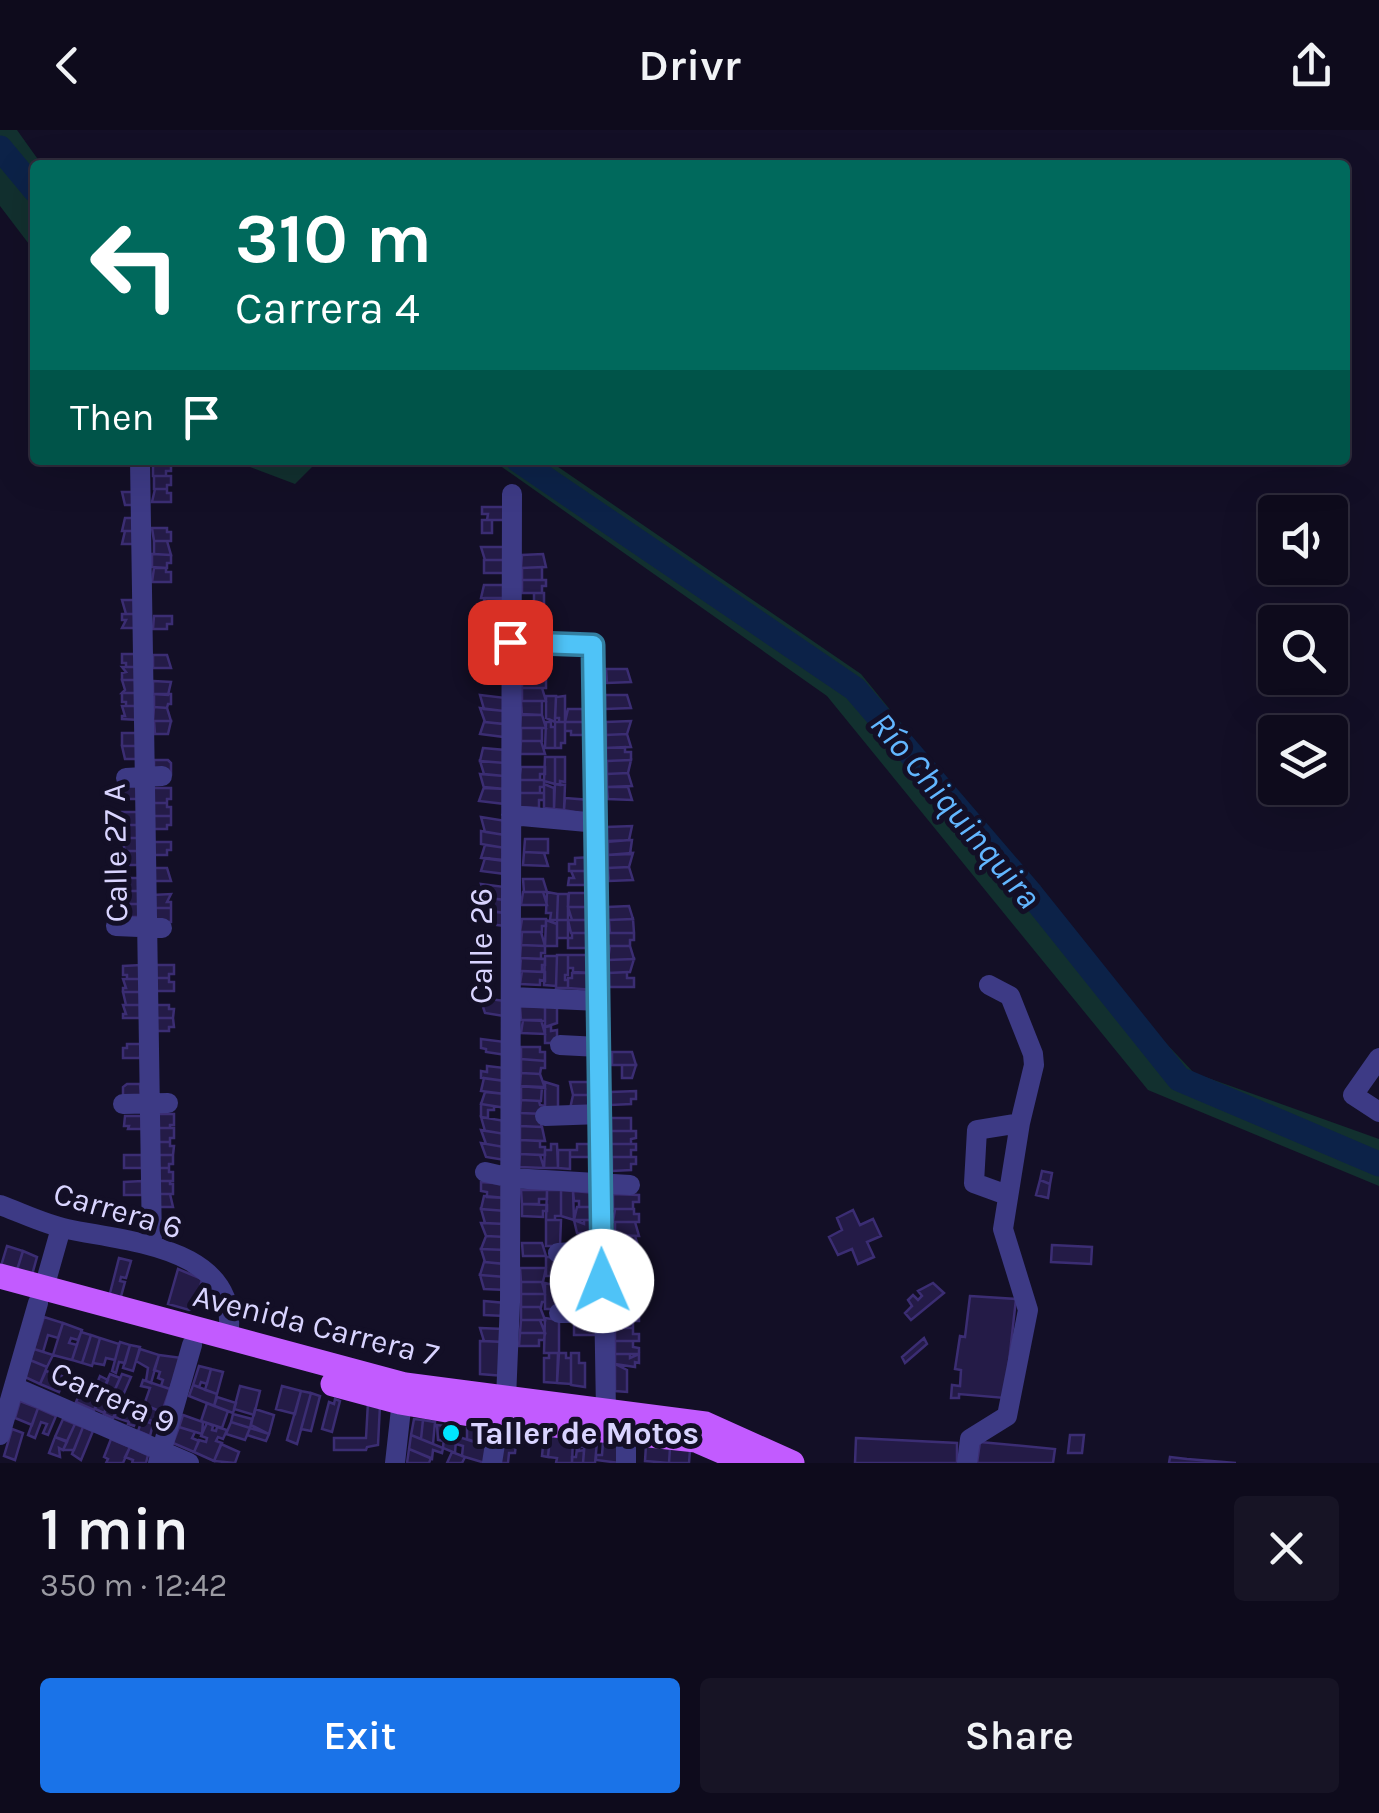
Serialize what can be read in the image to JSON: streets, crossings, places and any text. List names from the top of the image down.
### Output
{
  "streets": {
    "main road": ["Avenida Carrera 7"],
    "street": [
      "Calle 27 A",
      "Calle 26",
      "Carrera 6",
      "Carrera 9"
    ]
  },
  "crossings": [
    ["Calle 27 A", "Carrera 6"],
    ["Calle 26", "Avenida Carrera 7"],
    ["Carrera 6", "Avenida Carrera 7"]
  ],
  "water": ["Río Chiquinquira"],
  "places": ["Taller de Motos"],
  "page": {
    "header": "Drivr",
    "turn": ["310 m", "Carrera 4"],
    "then": "Then",
    "heading": ["1 min", "350 m · 12:42"],
    "buttons": ["Exit", "Share"]
  }
}
